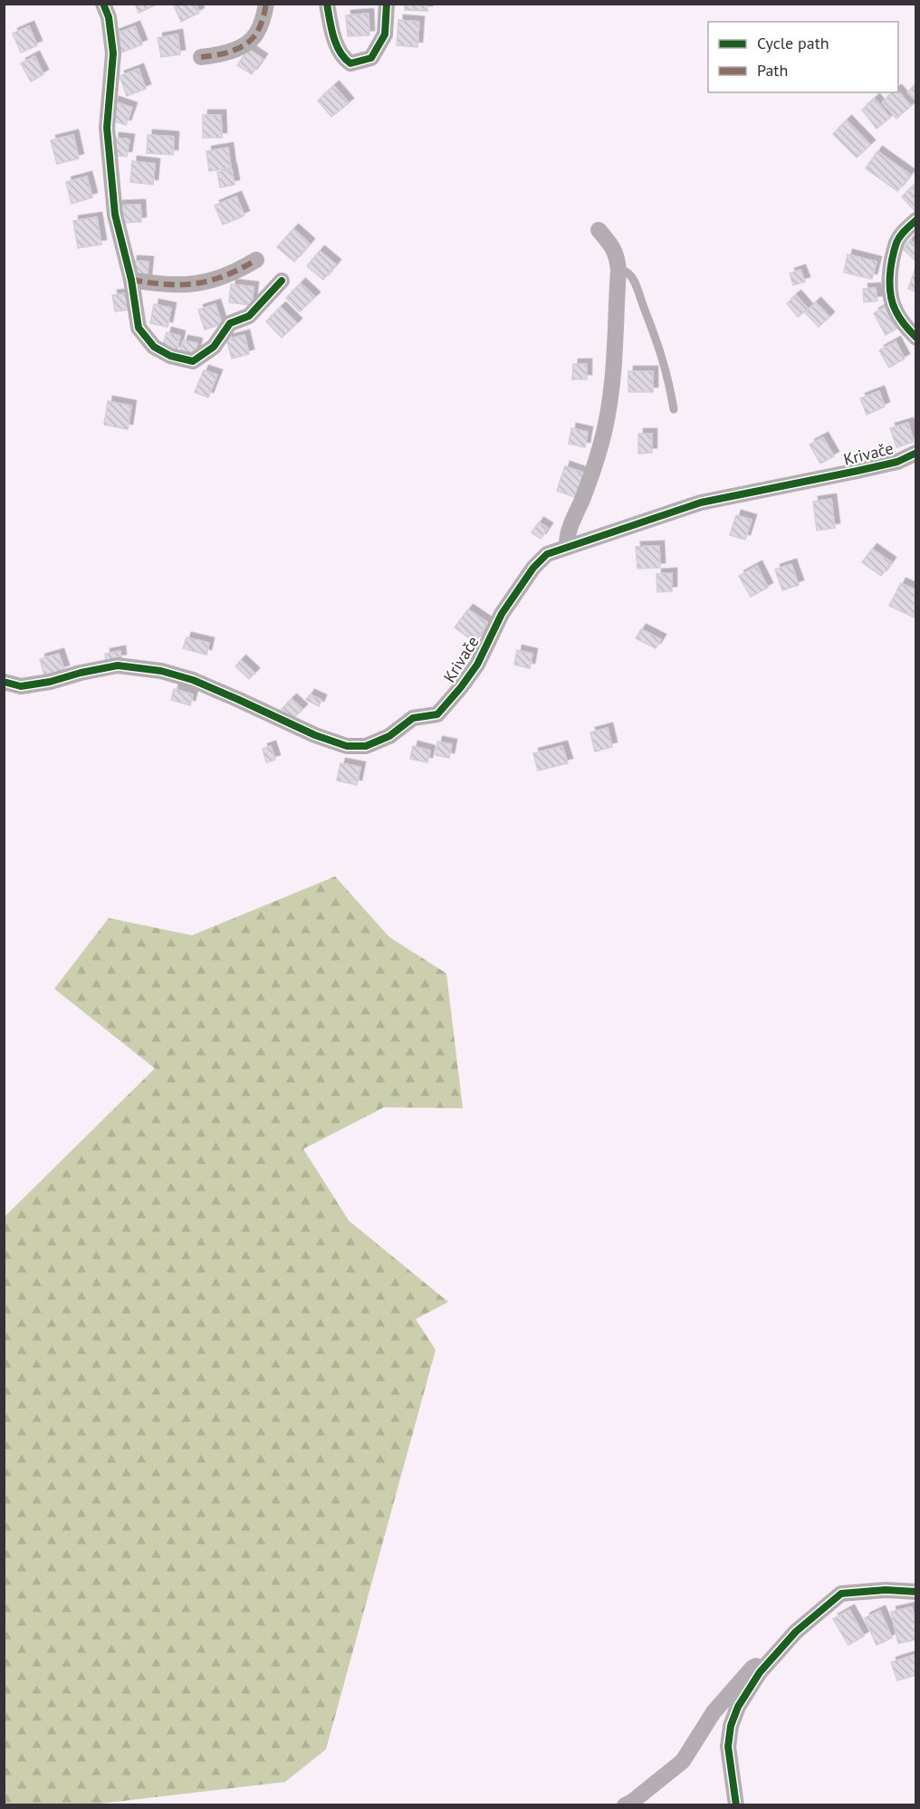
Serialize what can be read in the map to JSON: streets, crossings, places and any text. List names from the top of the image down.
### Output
{
  "streets": {
    "street": ["Krivače"]
  },
  "legend": ["Cycle path", "Path"]
}
